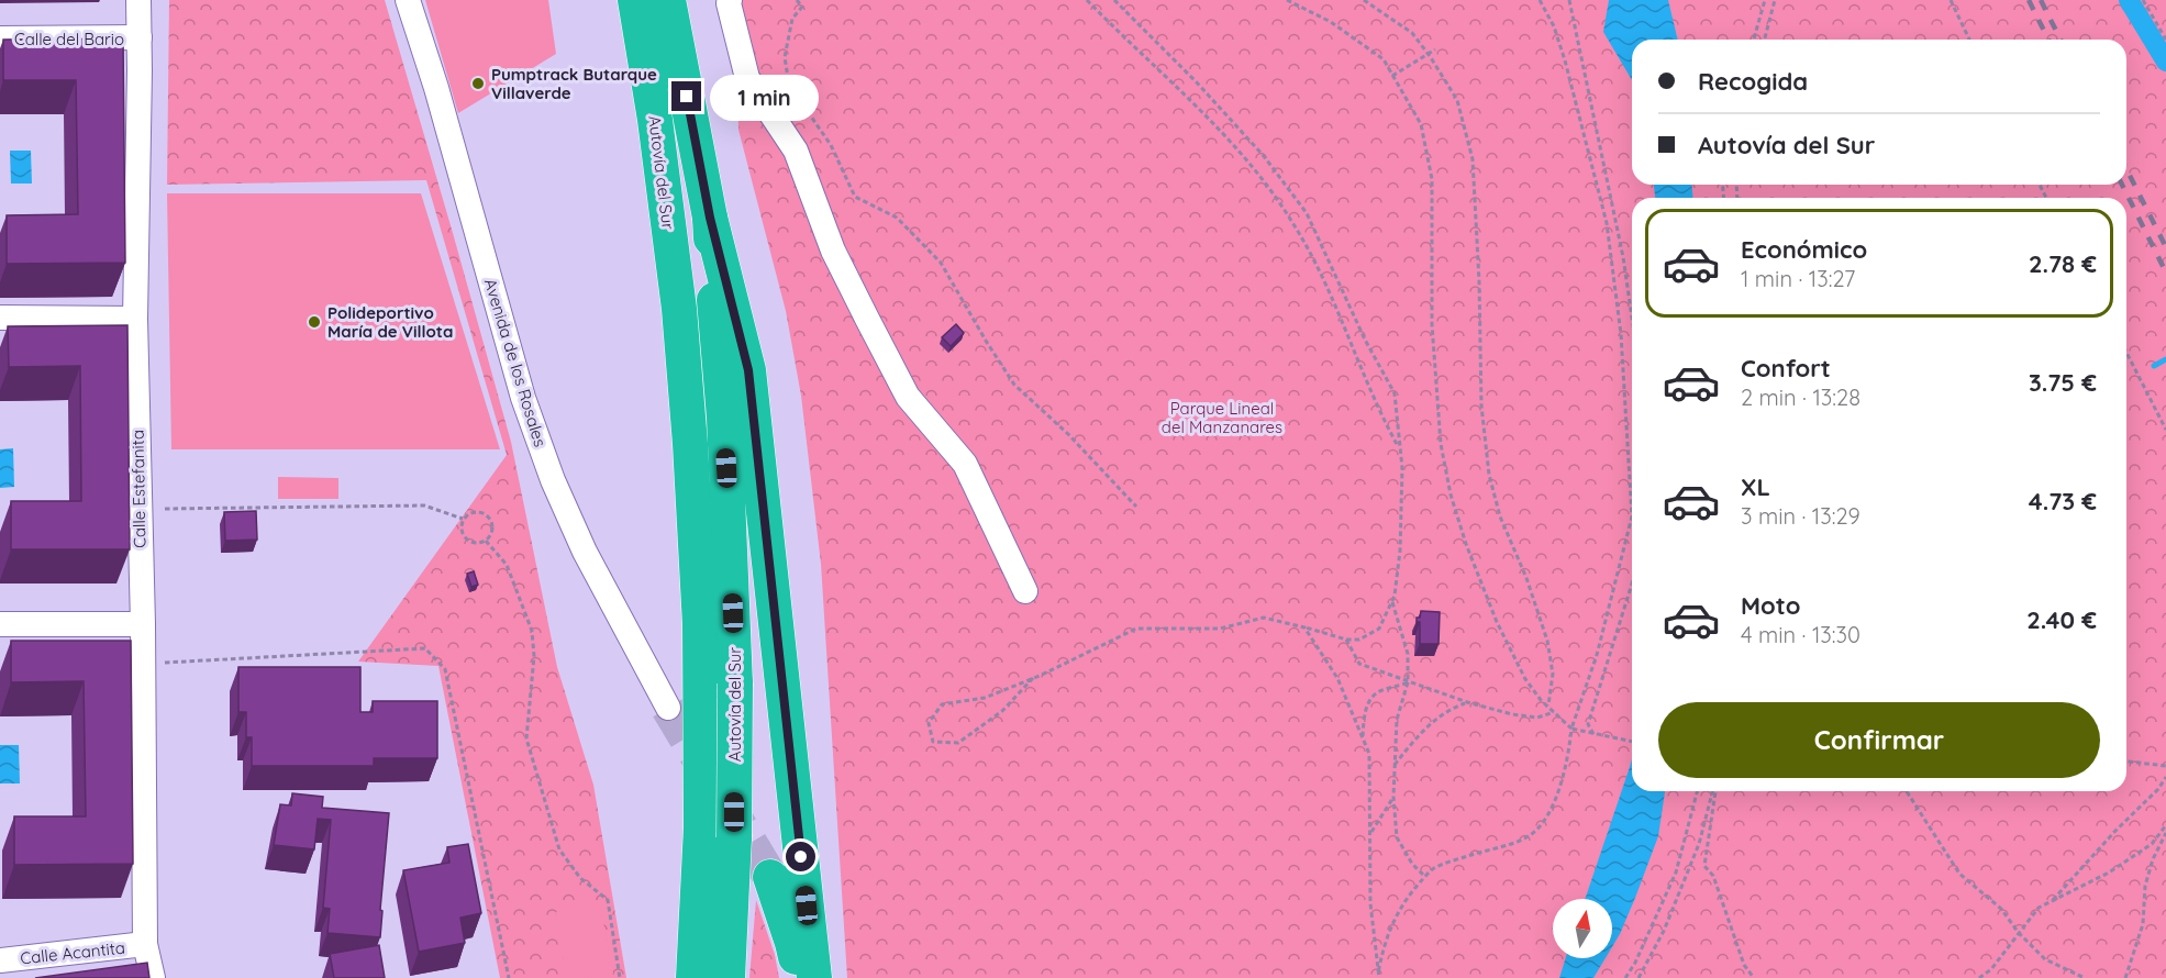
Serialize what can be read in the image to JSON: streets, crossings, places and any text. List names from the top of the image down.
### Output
{
  "streets": {
    "highway": ["Autovía del Sur"],
    "street": [
      "Calle del Bario",
      "Avenida de los Rosales",
      "Calle Estefanita",
      "Calle Acantita"
    ]
  },
  "crossings": [
    ["Calle del Bario", "Calle Estefanita"],
    ["Calle Estefanita", "Calle Acantita"]
  ],
  "parks": ["Parque Lineal del Manzanares"],
  "places": ["Pumptrack Butarque Villaverde", "Polideportivo María de Villota"],
  "north": "top",
  "page": {
    "banner": ["Recogida", "Autovía del Sur"],
    "bubble": "1 min",
    "list": [
      {
        "name": "Económico",
        "note": "1 min · 13:27",
        "value": "2.78 €"
      },
      {
        "name": "Confort",
        "note": "2 min · 13:28",
        "value": "3.75 €"
      },
      {
        "name": "XL",
        "note": "3 min · 13:29",
        "value": "4.73 €"
      },
      {
        "name": "Moto",
        "note": "4 min · 13:30",
        "value": "2.40 €"
      }
    ],
    "buttons": "Confirmar"
  }
}
